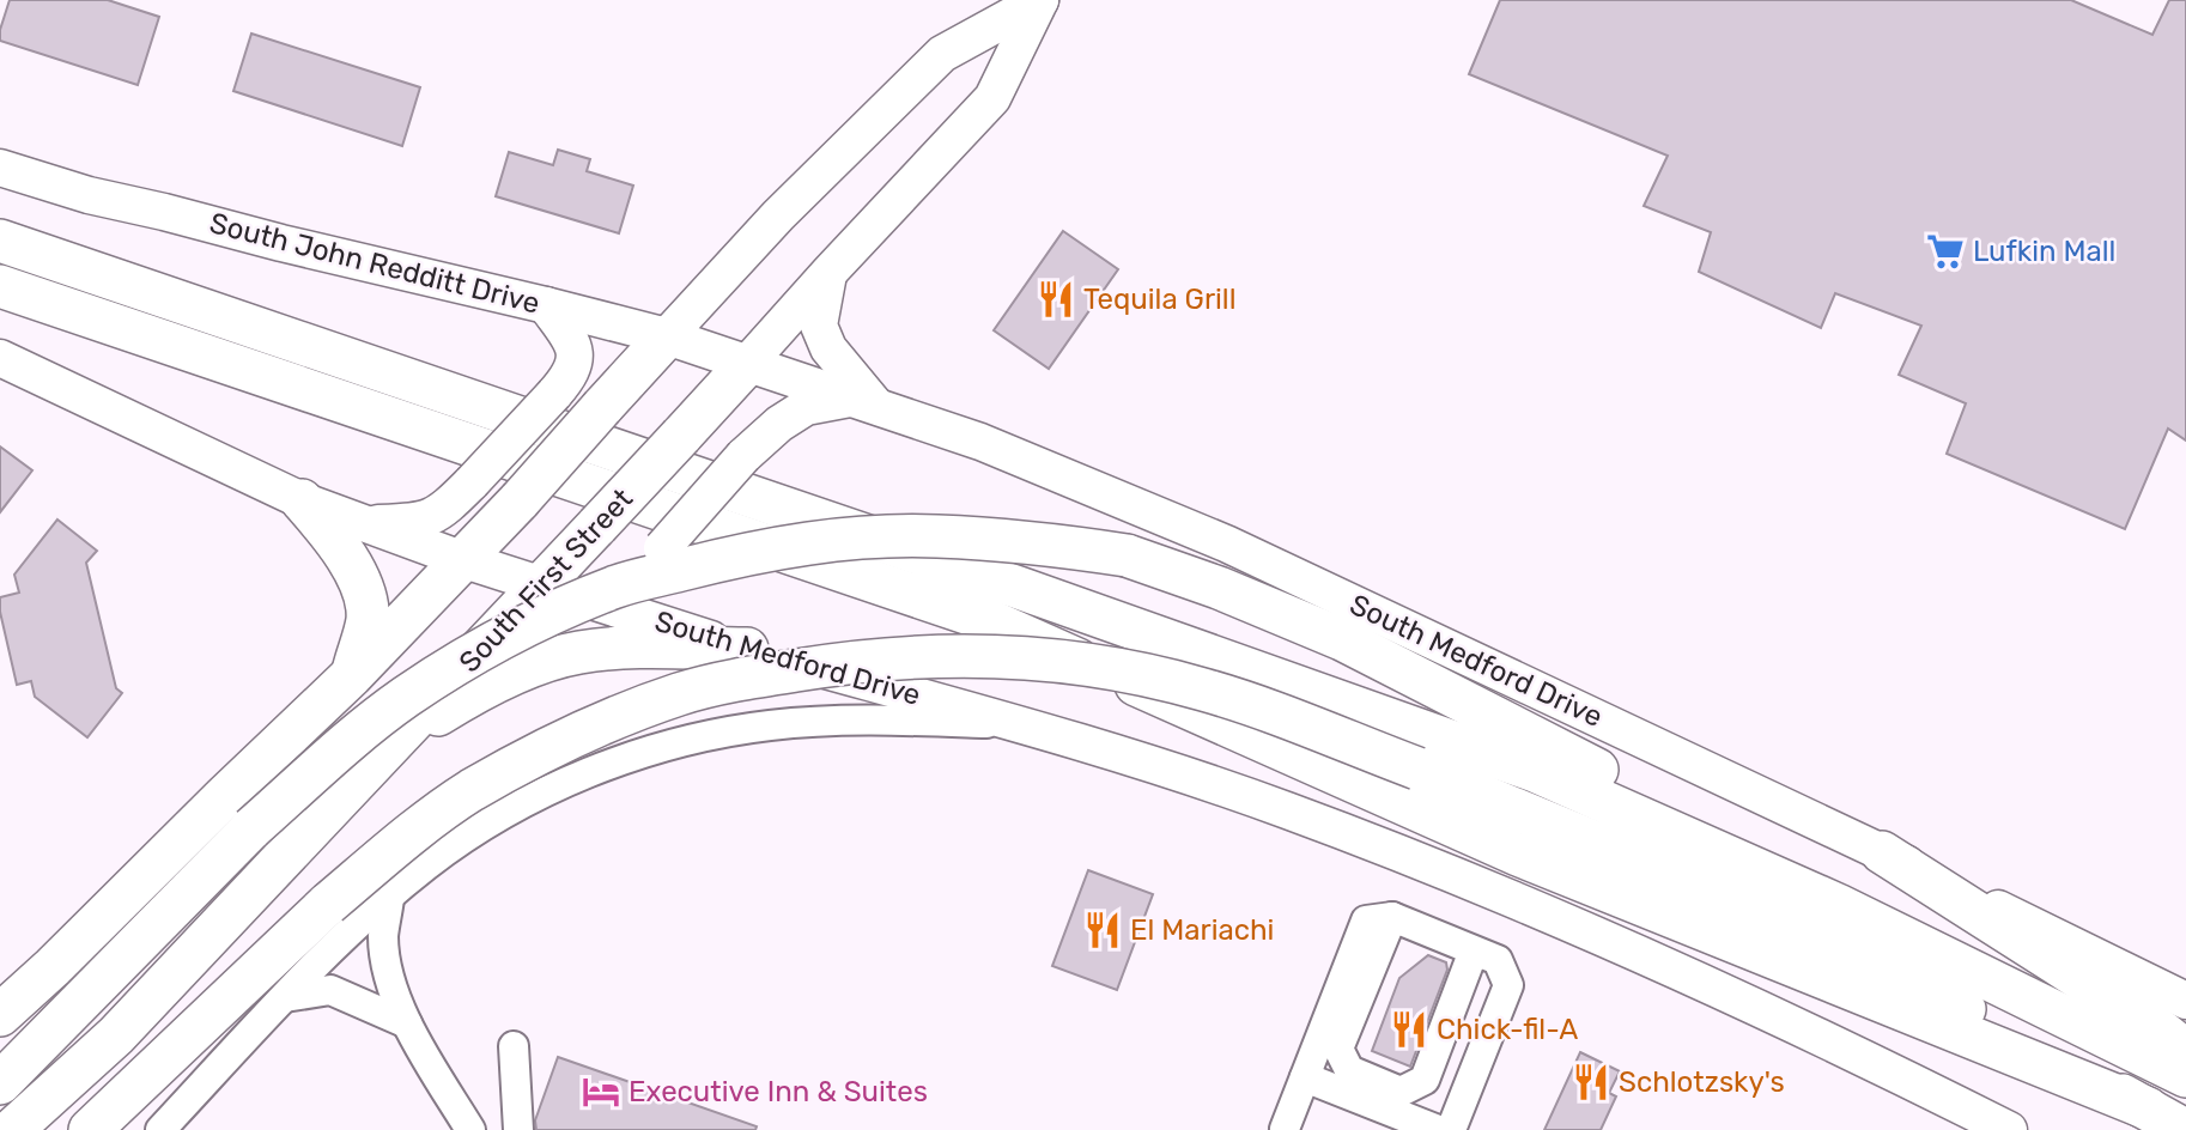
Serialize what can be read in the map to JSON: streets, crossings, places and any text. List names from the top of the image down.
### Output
{
  "streets": {
    "highway": ["South First Street"],
    "main road": ["South John Redditt Drive", "South Medford Drive"]
  },
  "crossings": [
    ["South John Redditt Drive", "South First Street"],
    ["South John Redditt Drive", "South Medford Drive"],
    ["South First Street", "South Medford Drive"]
  ],
  "places": {
    "supermarket": ["Lufkin Mall"],
    "restaurant": [
      "Tequila Grill",
      "El Mariachi",
      "Chick-fil-A",
      "Schlotzsky's"
    ],
    "hotel": ["Executive Inn & Suites"]
  }
}
